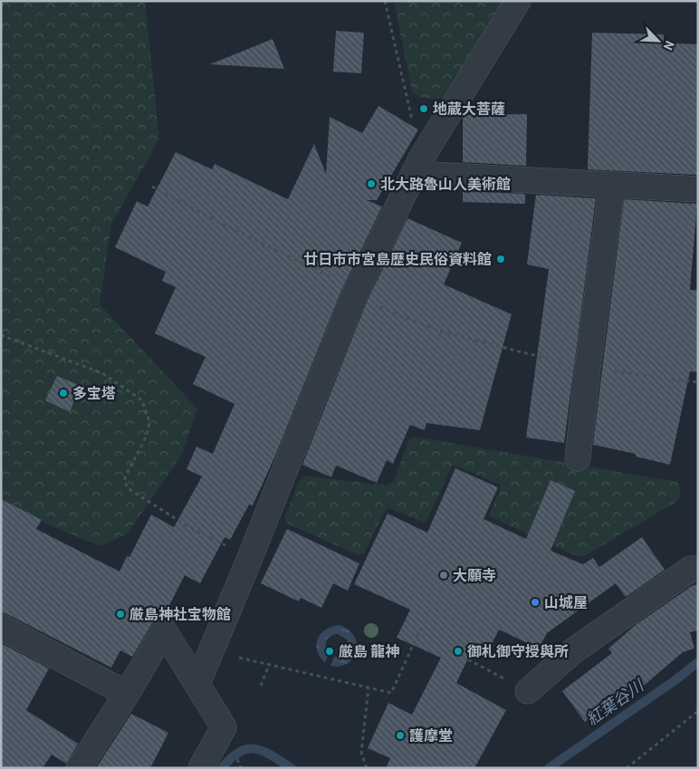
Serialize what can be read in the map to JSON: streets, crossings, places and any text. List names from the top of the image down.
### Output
{
  "water": ["紅葉谷川"],
  "places": [
    "地蔵大菩薩",
    "北大路魯山人美術館",
    "廿日市市宮島歴史民俗資料館",
    "多宝塔",
    "大願寺",
    "山城屋",
    "厳島神社宝物館",
    "厳島 龍神",
    "御札御守授與所",
    "護摩堂"
  ],
  "north": "bottom right"
}
